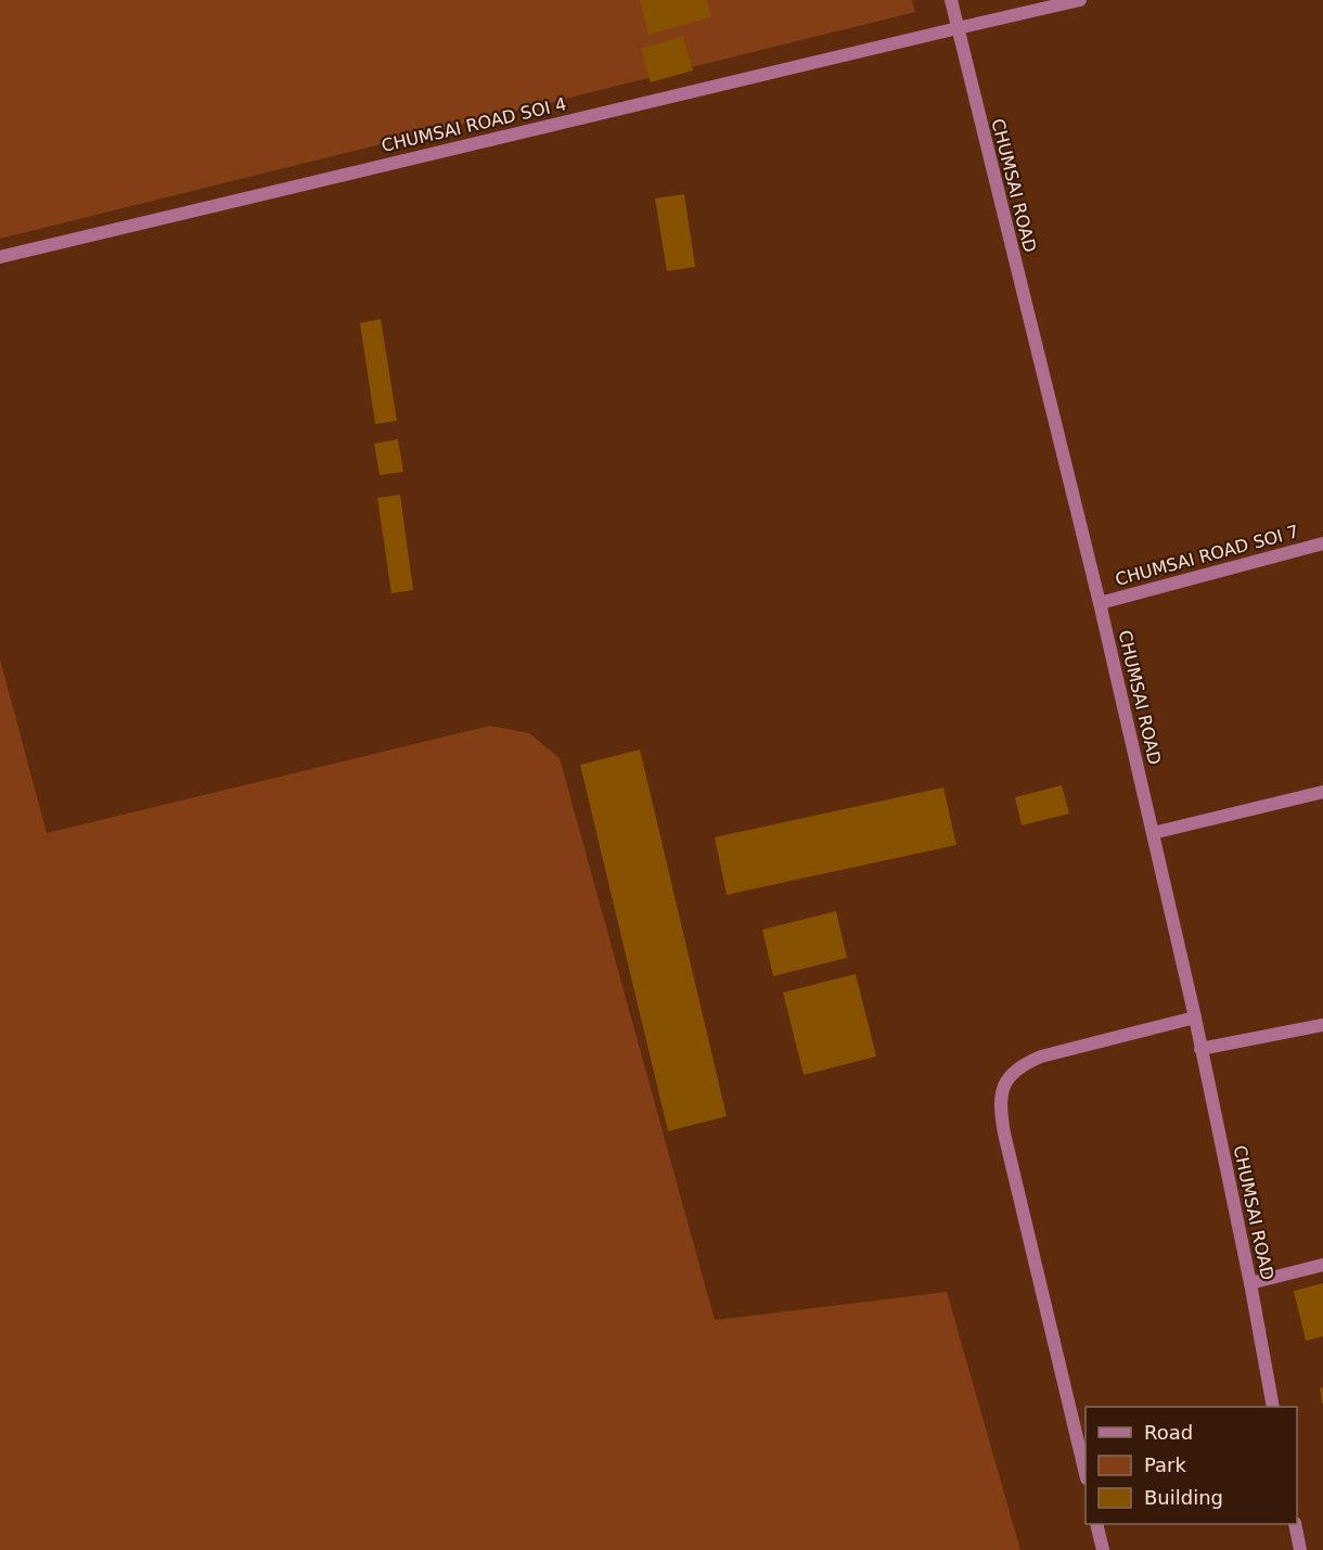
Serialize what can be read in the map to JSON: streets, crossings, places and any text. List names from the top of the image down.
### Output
{
  "streets": {
    "street": ["CHUMSAI ROAD SOI 4", "CHUMSAI ROAD", "CHUMSAI ROAD SOI 7"]
  },
  "crossings": [
    ["CHUMSAI ROAD SOI 4", "CHUMSAI ROAD"],
    ["CHUMSAI ROAD", "CHUMSAI ROAD SOI 7"]
  ],
  "legend": ["Road", "Park", "Building"]
}
